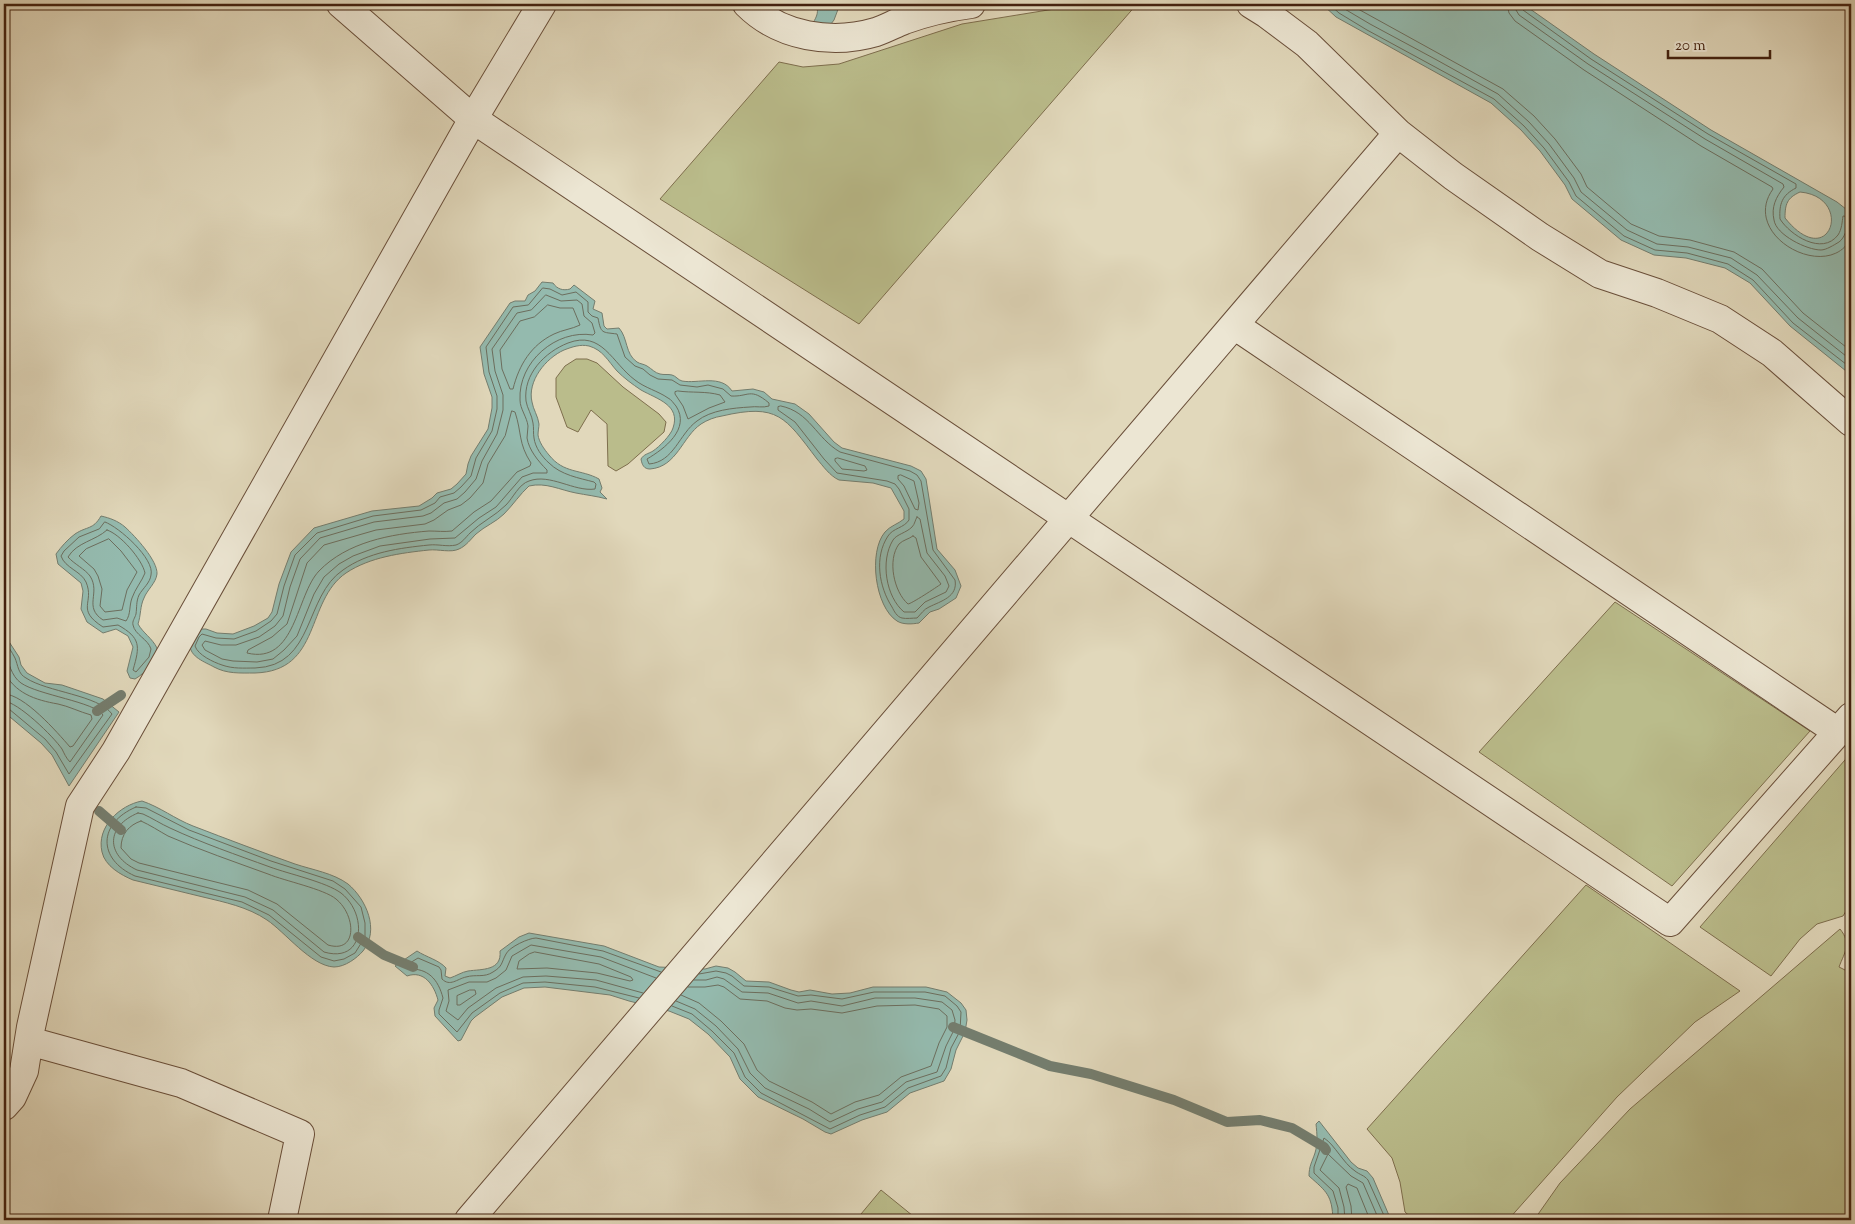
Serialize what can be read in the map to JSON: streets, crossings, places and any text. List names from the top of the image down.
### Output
{
  "scale_bar": "20 m"
}
